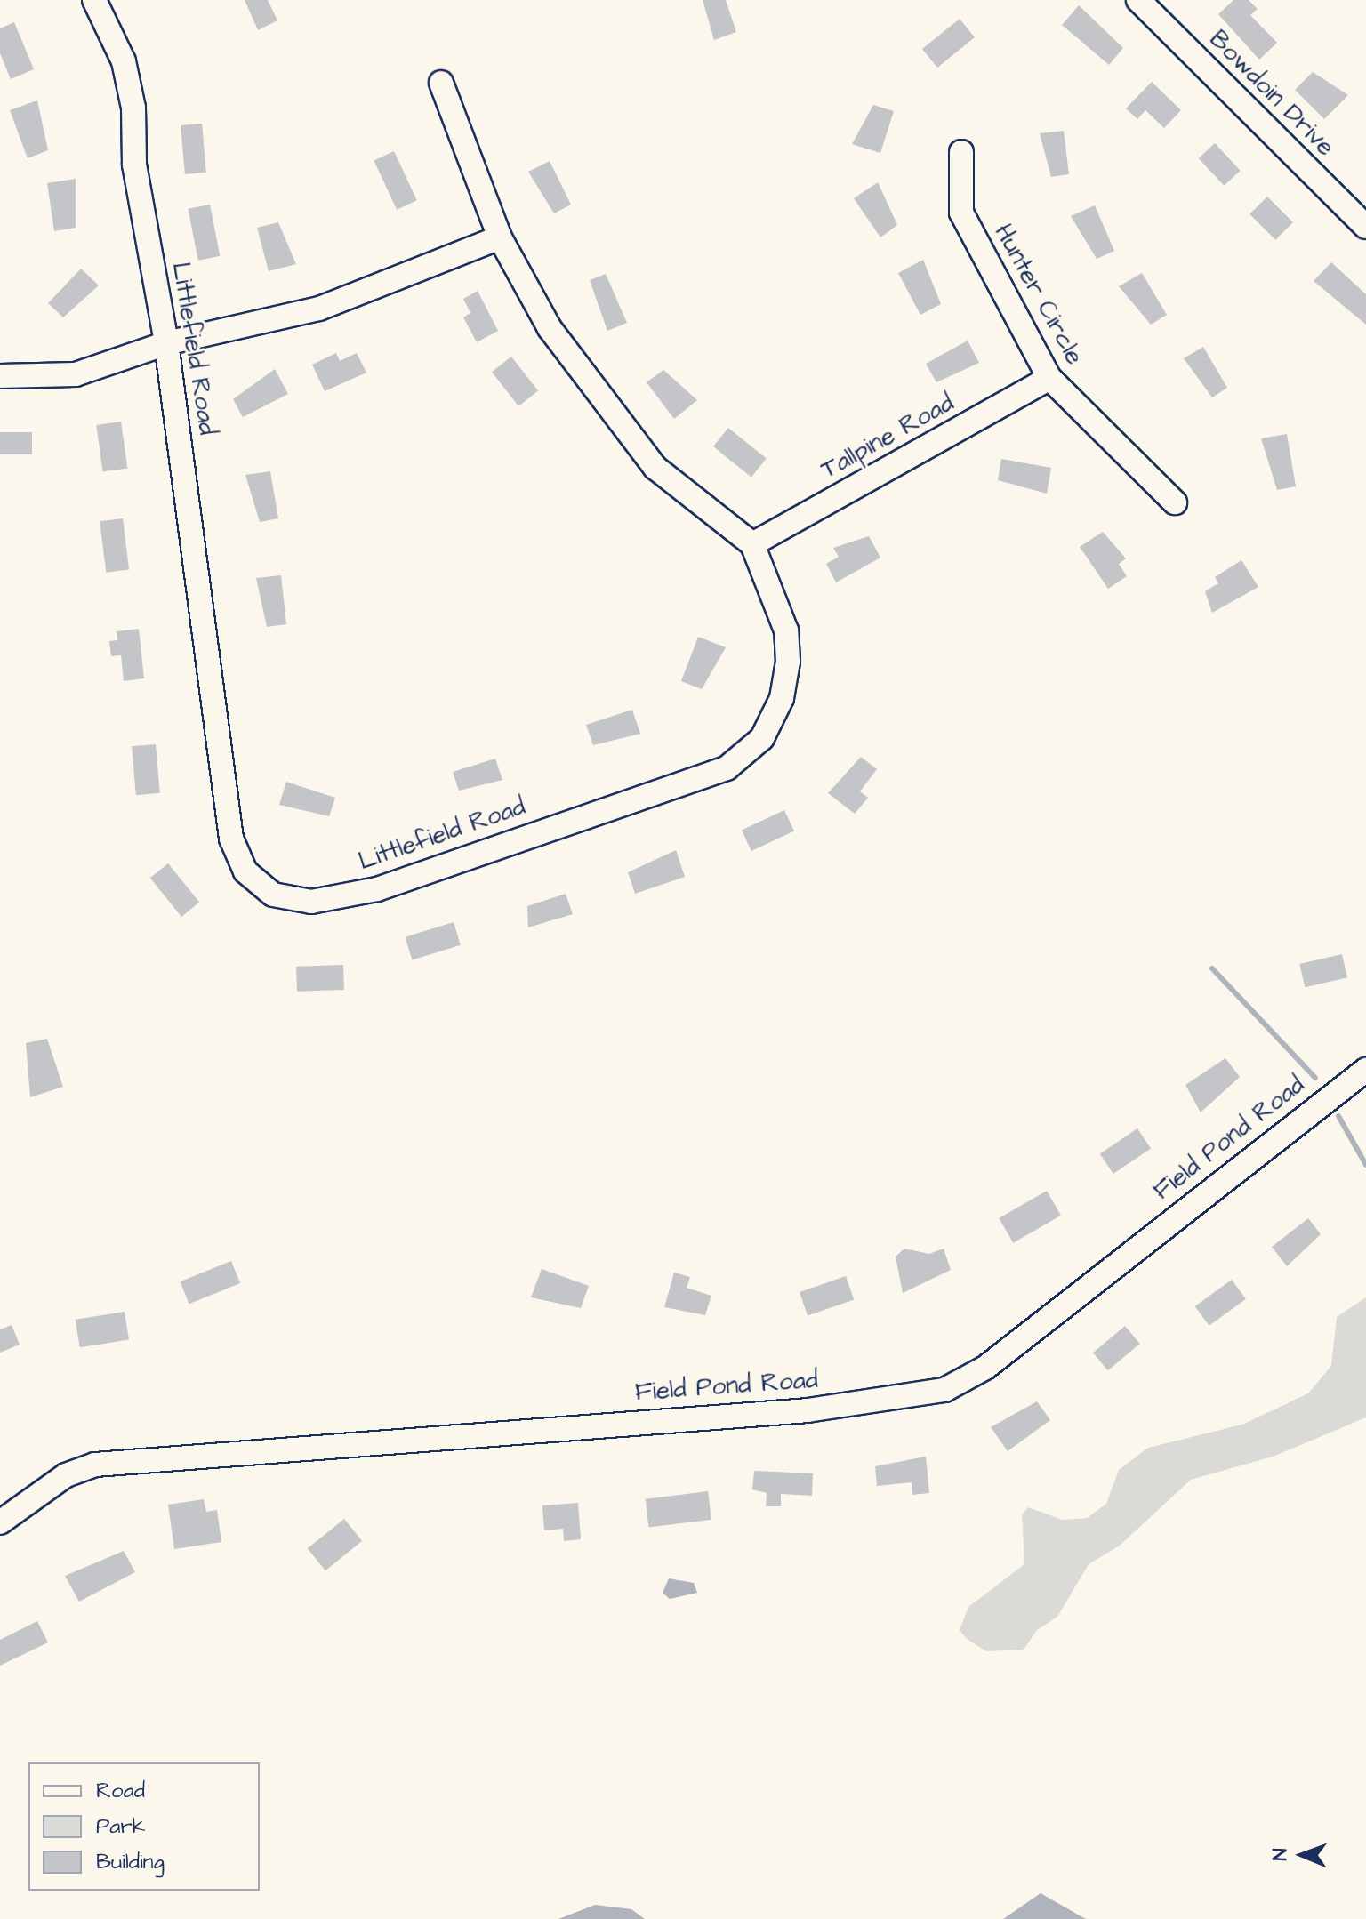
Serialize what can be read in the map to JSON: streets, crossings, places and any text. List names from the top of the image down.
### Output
{
  "streets": {
    "street": [
      "Bowdoin Drive",
      "Hunter Circle",
      "Littlefield Road",
      "Tallpine Road",
      "Field Pond Road"
    ]
  },
  "crossings": [
    ["Hunter Circle", "Tallpine Road"],
    ["Littlefield Road", "Tallpine Road"]
  ],
  "legend": ["Road", "Park", "Building"],
  "north": "left"
}
